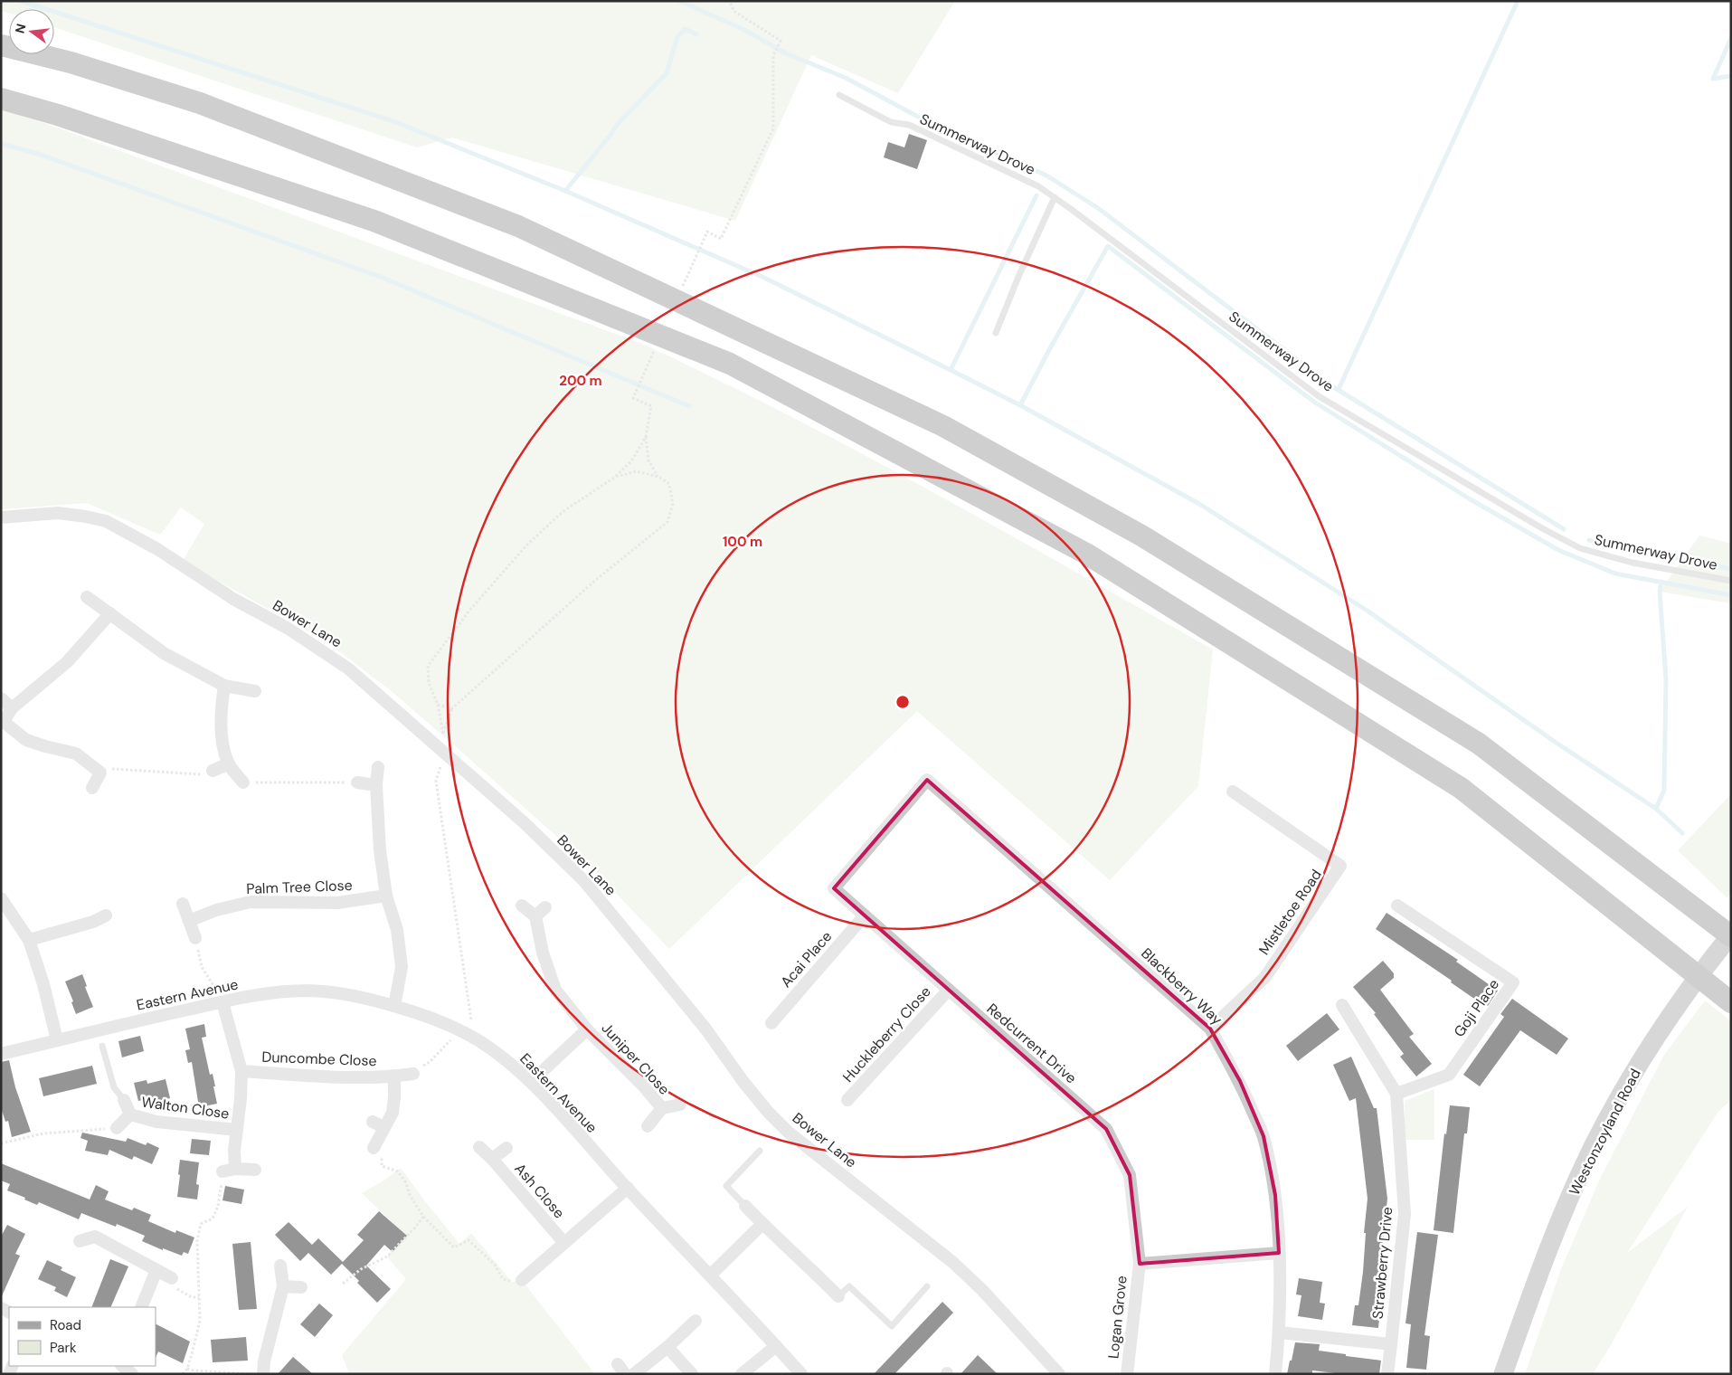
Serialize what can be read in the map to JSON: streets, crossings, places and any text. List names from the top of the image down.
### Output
{
  "streets": {
    "main road": ["Westonzoyland Road"],
    "street": [
      "Bower Lane",
      "Palm Tree Close",
      "Mistletoe Road",
      "Acai Place",
      "Blackberry Way",
      "Eastern Avenue",
      "Goji Place",
      "Huckleberry Close",
      "Redcurrent Drive",
      "Duncombe Close",
      "Juniper Close",
      "Walton Close",
      "Ash Close",
      "Strawberry Drive",
      "Logan Grove"
    ],
    "lane": ["Summerway Drove"]
  },
  "crossings": [
    ["Mistletoe Road", "Blackberry Way"],
    ["Acai Place", "Redcurrent Drive"],
    ["Blackberry Way", "Redcurrent Drive"],
    ["Eastern Avenue", "Juniper Close"],
    ["Goji Place", "Strawberry Drive"],
    ["Huckleberry Close", "Redcurrent Drive"],
    ["Redcurrent Drive", "Logan Grove"]
  ],
  "legend": ["Road", "Park"],
  "north": "left",
  "rings": ["200 m", "100 m"]
}
